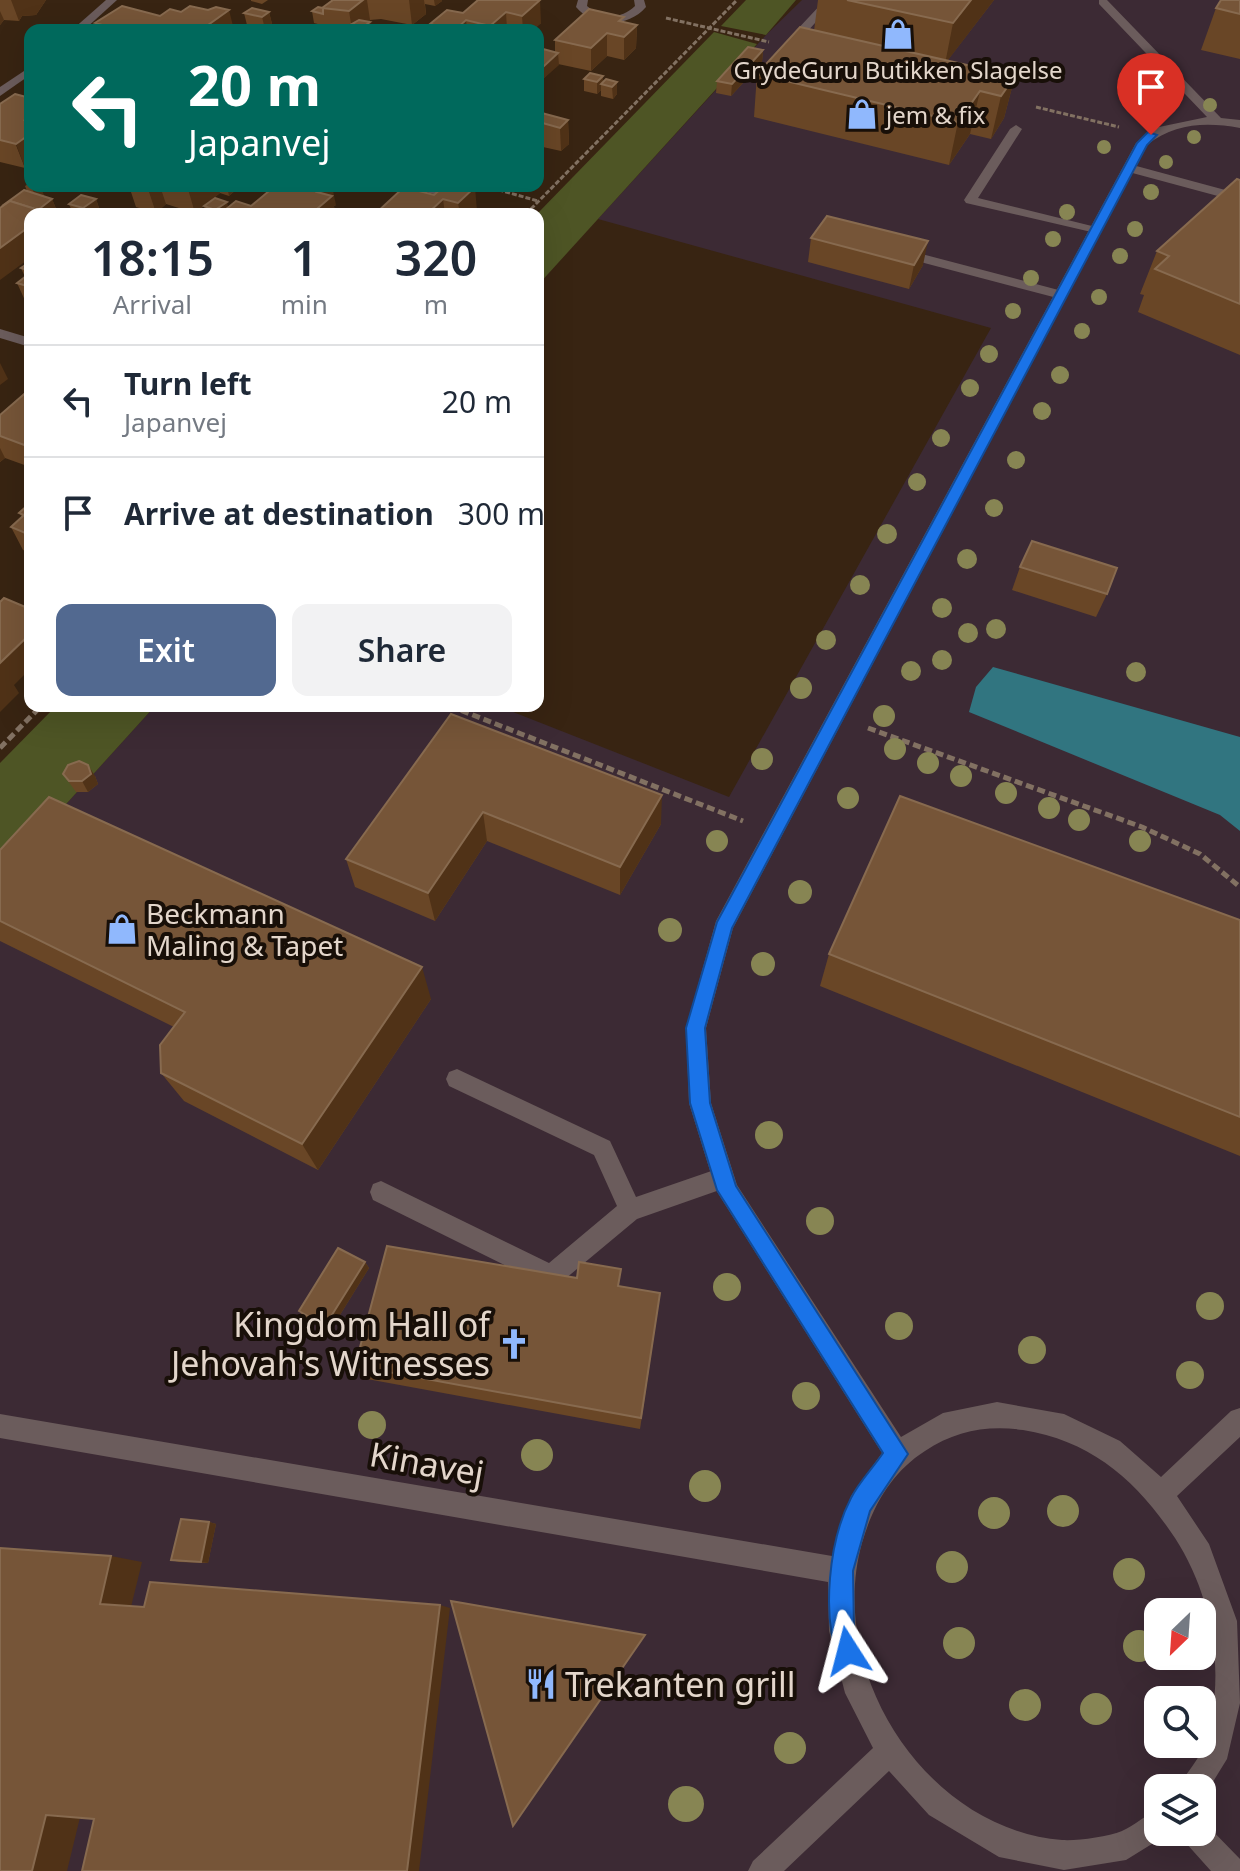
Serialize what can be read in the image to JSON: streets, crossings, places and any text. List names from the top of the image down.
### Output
{
  "streets": {
    "street": ["Kinavej"]
  },
  "places": {
    "shop": ["GrydeGuru Butikken Slagelse", "jem & fix", "Beckmann Maling & Tapet"],
    "church": ["Kingdom Hall of Jehovah's Witnesses"],
    "restaurant": ["Trekanten grill"]
  },
  "north": "bottom left",
  "page": {
    "turn": ["20 m", "Japanvej"],
    "eta": [
      "18:15",
      "Arrival",
      "1",
      "min",
      "320",
      "m"
    ],
    "list": [
      {
        "name": "Turn left",
        "note": "Japanvej",
        "value": "20 m"
      },
      {
        "name": "Arrive at destination",
        "value": "300 m"
      }
    ],
    "buttons": ["Exit", "Share"]
  }
}
